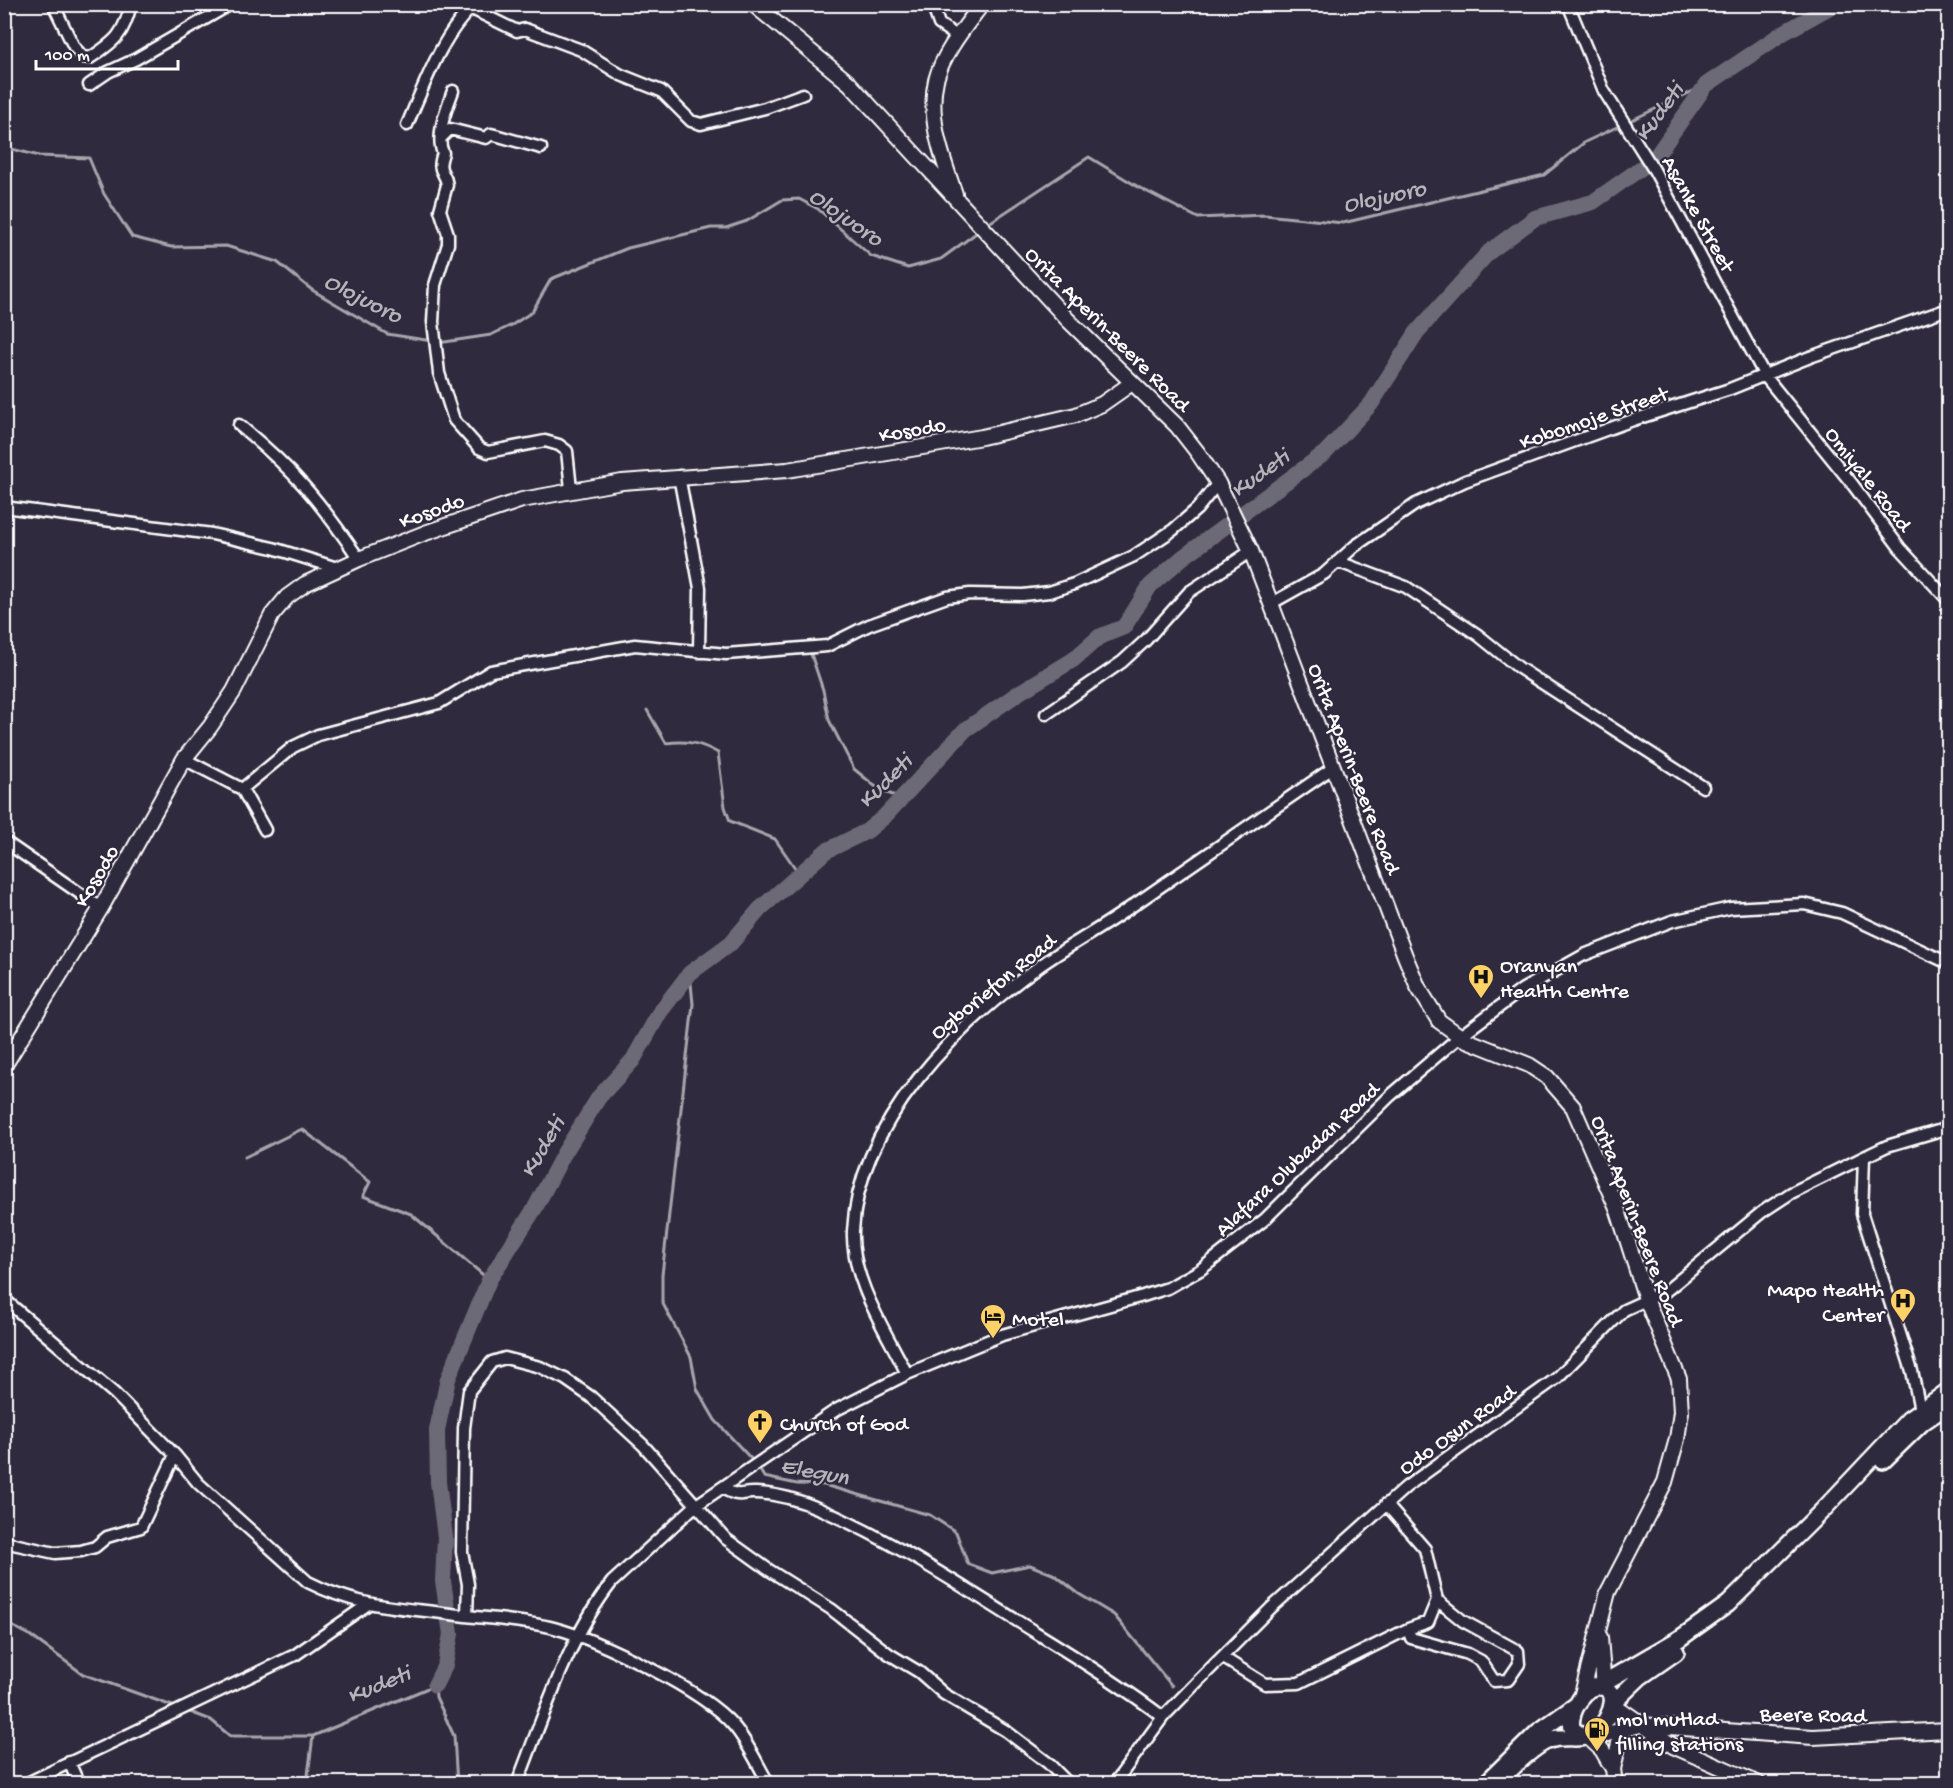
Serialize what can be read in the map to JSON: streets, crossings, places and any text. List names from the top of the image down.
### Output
{
  "streets": {
    "main road": ["Orita Aperin-Beere Road", "Kosodo", "Beere Road"],
    "street": [
      "Asanke Street",
      "Kobomoje Street",
      "Omiyale Road",
      "Ogboriefon Road",
      "Alafara Olubadan Road",
      "Odo Osun Road"
    ]
  },
  "crossings": [
    ["Asanke Street", "Kobomoje Street"],
    ["Asanke Street", "Omiyale Road"],
    ["Orita Aperin-Beere Road", "Kobomoje Street"],
    ["Orita Aperin-Beere Road", "Kosodo"],
    ["Orita Aperin-Beere Road", "Ogboriefon Road"],
    ["Orita Aperin-Beere Road", "Alafara Olubadan Road"],
    ["Orita Aperin-Beere Road", "Odo Osun Road"],
    ["Kobomoje Street", "Omiyale Road"],
    ["Ogboriefon Road", "Alafara Olubadan Road"]
  ],
  "water": ["Kudeti", "Olojuoro", "Elegun"],
  "places": {
    "hospital": ["Oranyan Health Centre", "Mapo Health Center"],
    "hotel": ["Motel"],
    "church": ["Church of God"],
    "fuel station": ["mol mutlad filling stations"]
  },
  "scale_bar": "100 m"
}
